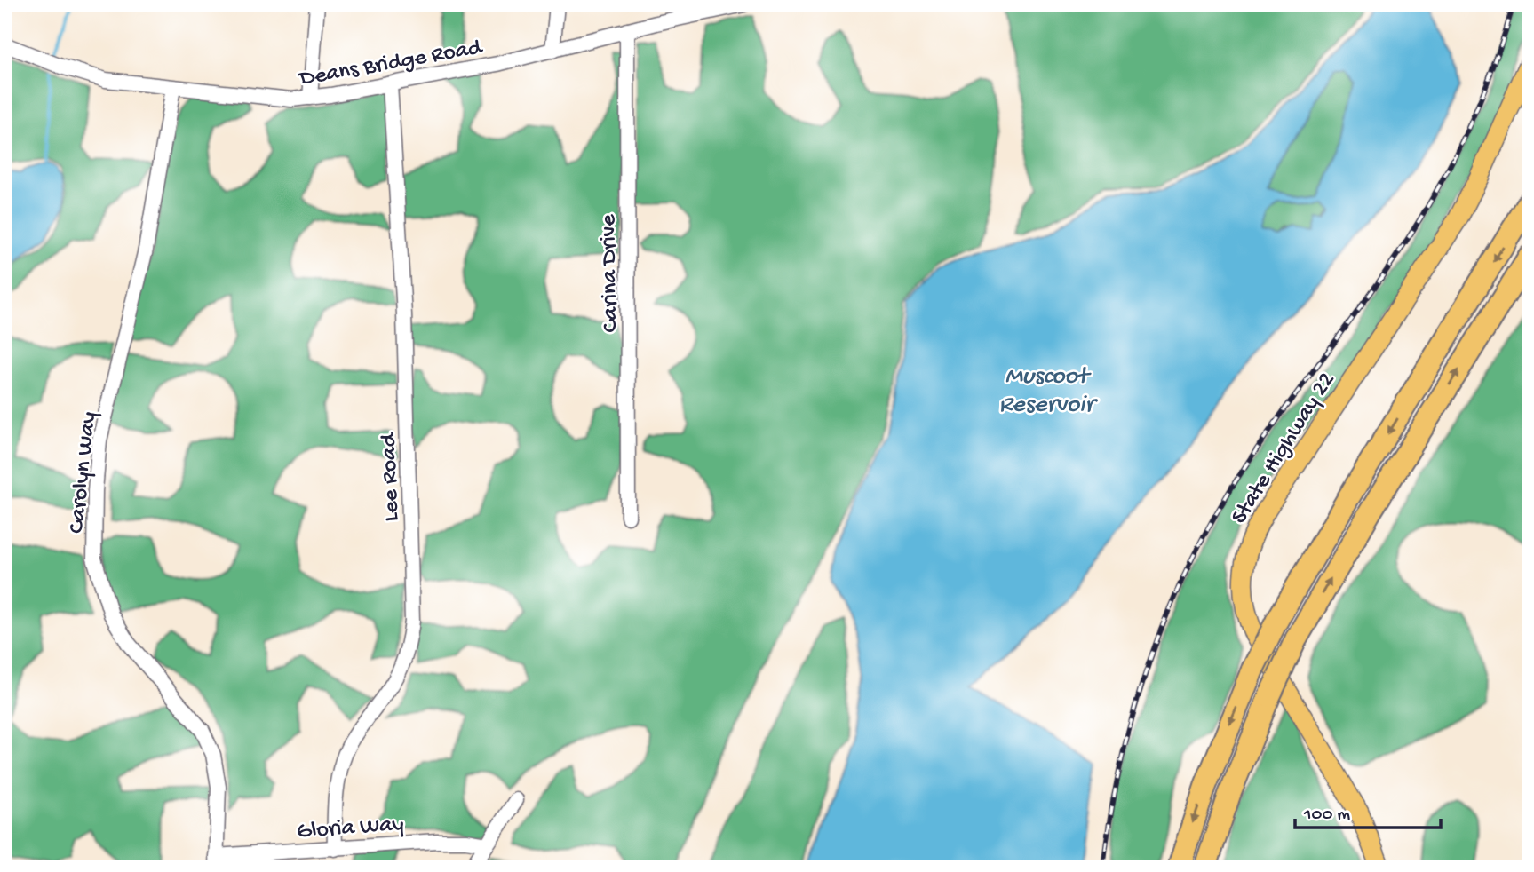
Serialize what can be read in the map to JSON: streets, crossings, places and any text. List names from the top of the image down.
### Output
{
  "streets": {
    "main road": ["State Highway 22"],
    "street": [
      "Deans Bridge Road",
      "Carina Drive",
      "Carolyn Way",
      "Lee Road",
      "Gloria Way"
    ]
  },
  "crossings": [
    ["Deans Bridge Road", "Carina Drive"],
    ["Deans Bridge Road", "Carolyn Way"],
    ["Deans Bridge Road", "Lee Road"],
    ["Carolyn Way", "Gloria Way"],
    ["Lee Road", "Gloria Way"]
  ],
  "water": ["Muscoot Reservoir"],
  "scale_bar": "100 m"
}
